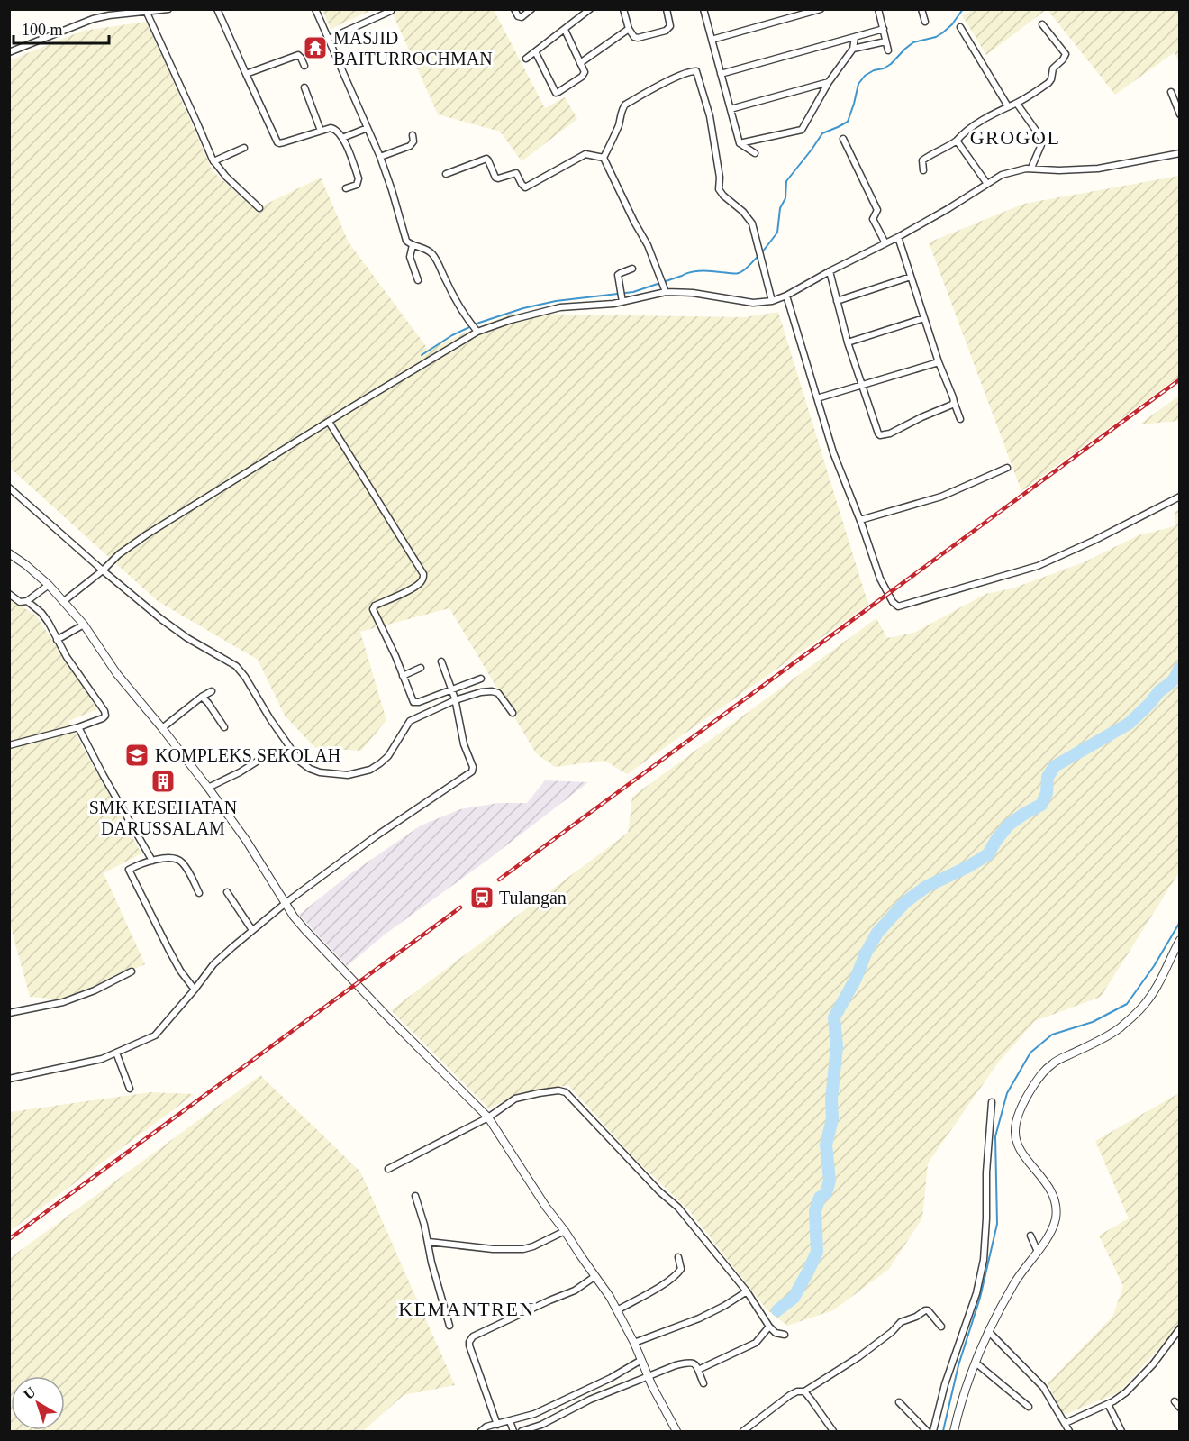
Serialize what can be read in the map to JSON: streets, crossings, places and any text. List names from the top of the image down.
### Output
{
  "districts": ["GROGOL", "KEMANTREN"],
  "places": {
    "temple": ["MASJID BAITURROCHMAN"],
    "school or university": ["KOMPLEKS SEKOLAH"],
    "building": ["SMK KESEHATAN DARUSSALAM"],
    "station": ["Tulangan"]
  },
  "scale_bar": "100 m",
  "north": "top left"
}
